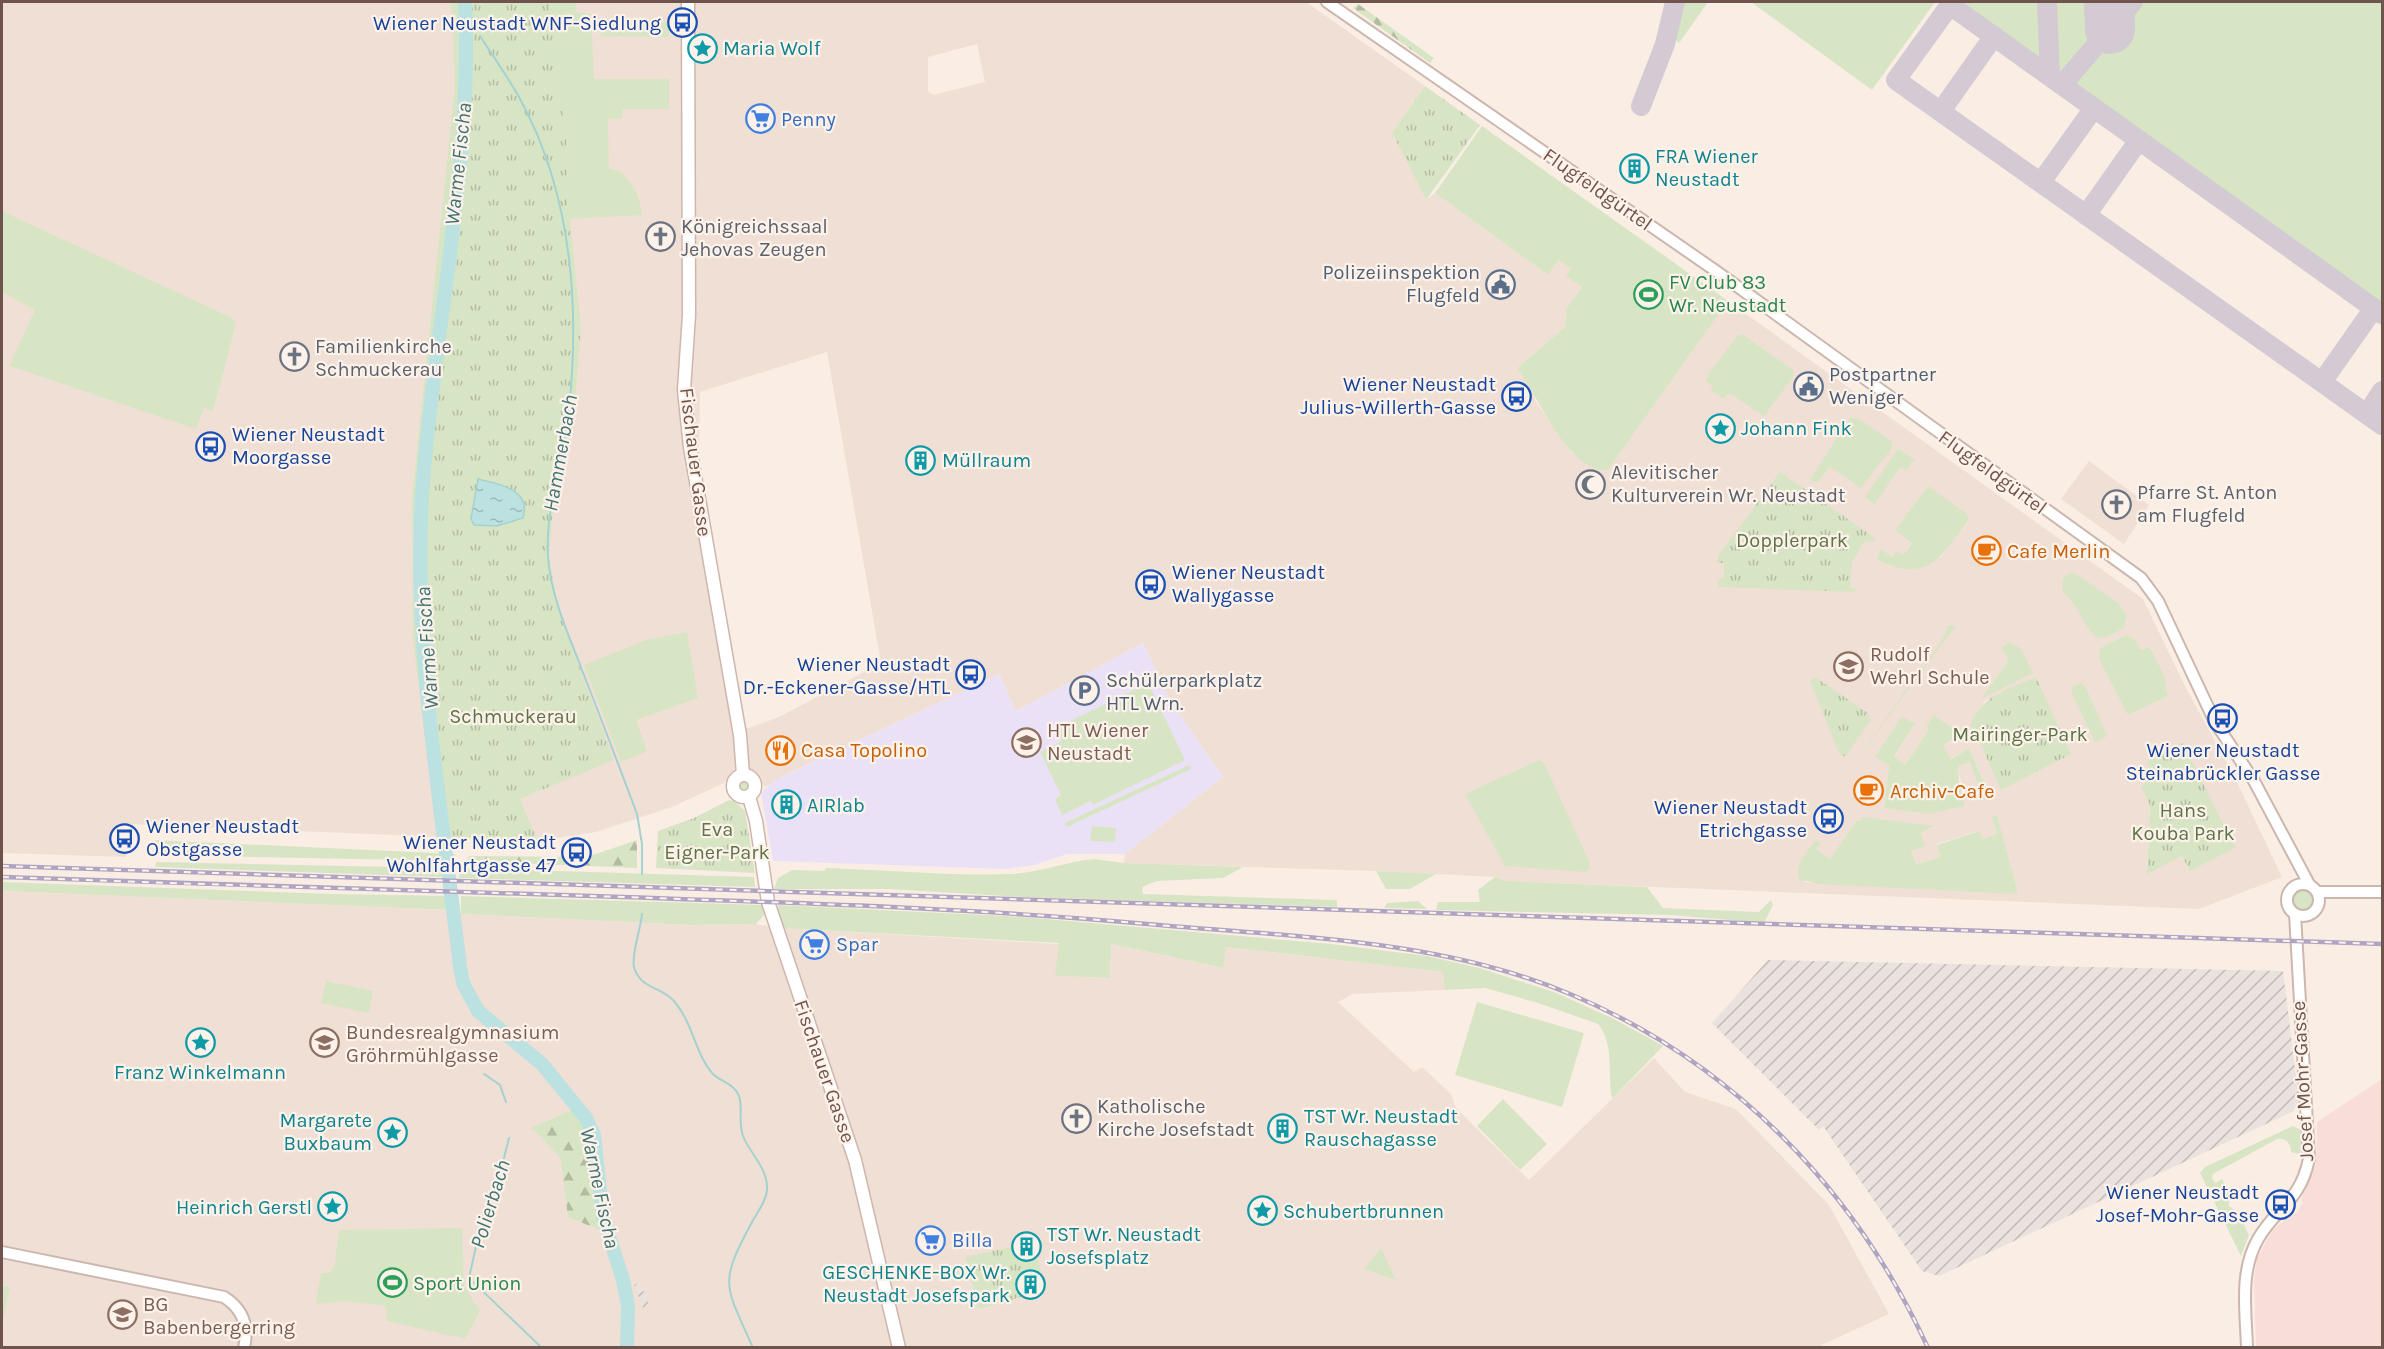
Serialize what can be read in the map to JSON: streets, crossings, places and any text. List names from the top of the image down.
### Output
{
  "streets": {
    "main road": ["Fischauer Gasse"],
    "street": ["Flugfeldgürtel", "Josef Mohr-Gasse"]
  },
  "crossings": [
    ["Flugfeldgürtel", "Josef Mohr-Gasse"]
  ],
  "water": ["Warme Fischa", "Hammerbach", "Polierbach"],
  "parks": [
    "Dopplerpark",
    "Schmuckerau",
    "Mairinger-Park",
    "Hans Kouba Park",
    "Eva Eigner-Park"
  ],
  "places": {
    "bus stop": [
      "Wiener Neustadt WNF-Siedlung",
      "Wiener Neustadt Julius-Willerth-Gasse",
      "Wiener Neustadt Moorgasse",
      "Wiener Neustadt Wallygasse",
      "Wiener Neustadt Dr.-Eckener-Gasse/HTL",
      "Wiener Neustadt Steinabrückler Gasse",
      "Wiener Neustadt Etrichgasse",
      "Wiener Neustadt Obstgasse",
      "Wiener Neustadt Wohlfahrtgasse 47",
      "Wiener Neustadt Josef-Mohr-Gasse"
    ],
    "place": [
      "Maria Wolf",
      "Johann Fink",
      "Franz Winkelmann",
      "Margarete Buxbaum",
      "Heinrich Gerstl",
      "Schubertbrunnen"
    ],
    "supermarket": ["Penny", "Spar", "Billa"],
    "building": [
      "FRA Wiener Neustadt",
      "Müllraum",
      "AIRlab",
      "TST Wr. Neustadt Rauschagasse",
      "TST Wr. Neustadt Josefsplatz",
      "GESCHENKE-BOX Wr. Neustadt Josefspark"
    ],
    "church": [
      "Königreichssaal Jehovas Zeugen",
      "Familienkirche Schmuckerau",
      "Pfarre St. Anton am Flugfeld",
      "Katholische Kirche Josefstadt"
    ],
    "public building": ["Polizeiinspektion Flugfeld", "Postpartner Weniger"],
    "sports": ["FV Club 83 Wr. Neustadt", "Sport Union"],
    "mosque": ["Alevitischer Kulturverein Wr. Neustadt"],
    "cafe": ["Cafe Merlin", "Archiv-Cafe"],
    "school or university": [
      "Rudolf Wehrl Schule",
      "HTL Wiener Neustadt",
      "Bundesrealgymnasium Gröhrmühlgasse",
      "BG Babenbergerring"
    ],
    "parking": ["Schülerparkplatz HTL Wrn."],
    "restaurant": ["Casa Topolino"]
  }
}
